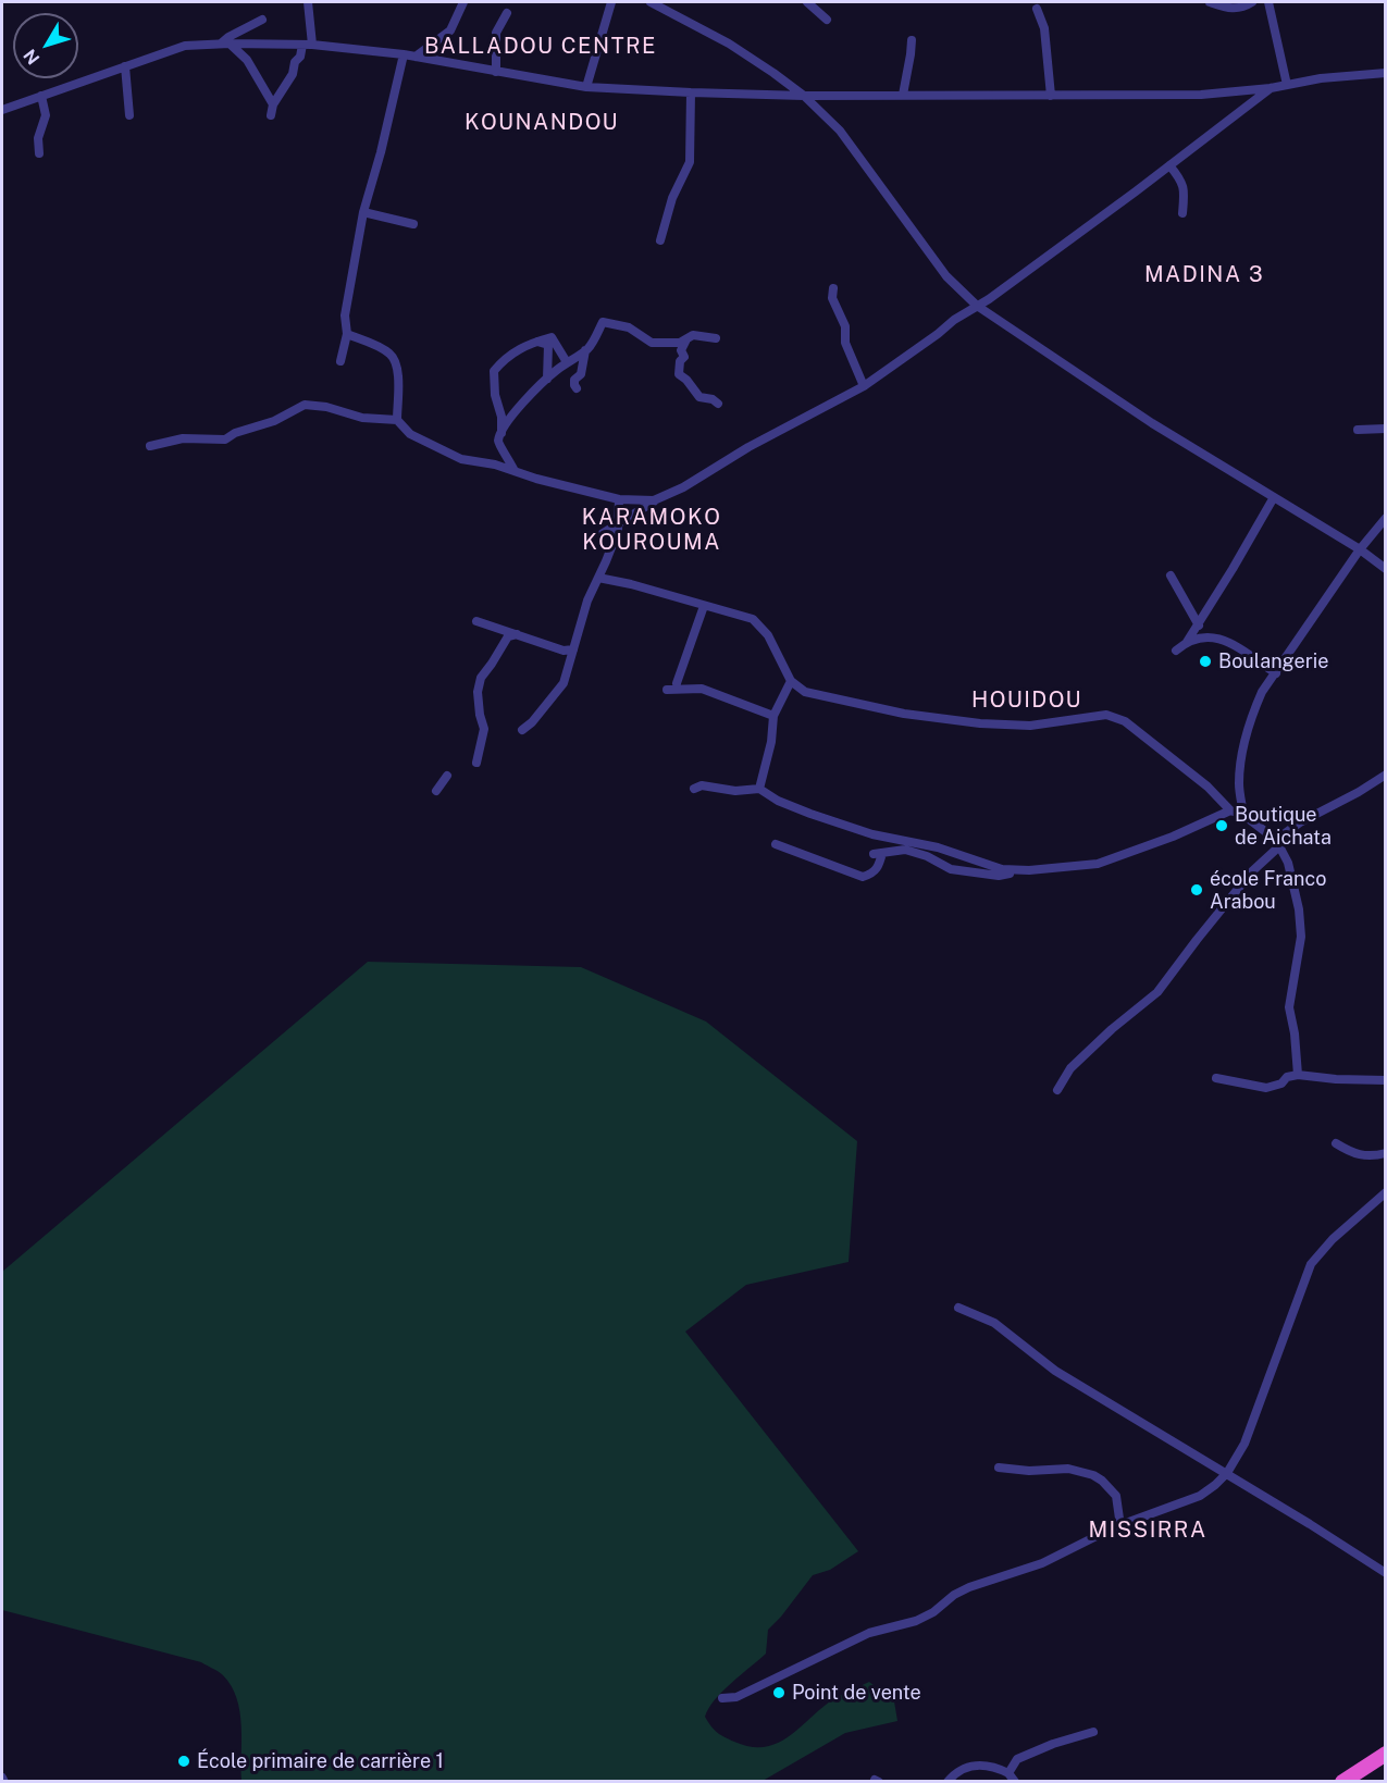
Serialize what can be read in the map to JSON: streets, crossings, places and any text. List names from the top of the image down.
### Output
{
  "districts": [
    "BALLADOU CENTRE",
    "KOUNANDOU",
    "MADINA 3",
    "KARAMOKO KOUROUMA",
    "HOUIDOU",
    "MISSIRRA"
  ],
  "places": [
    "Boulangerie",
    "Boutique de Aichata",
    "école Franco Arabou",
    "Point de vente",
    "École primaire de carrière 1"
  ],
  "north": "bottom left"
}
